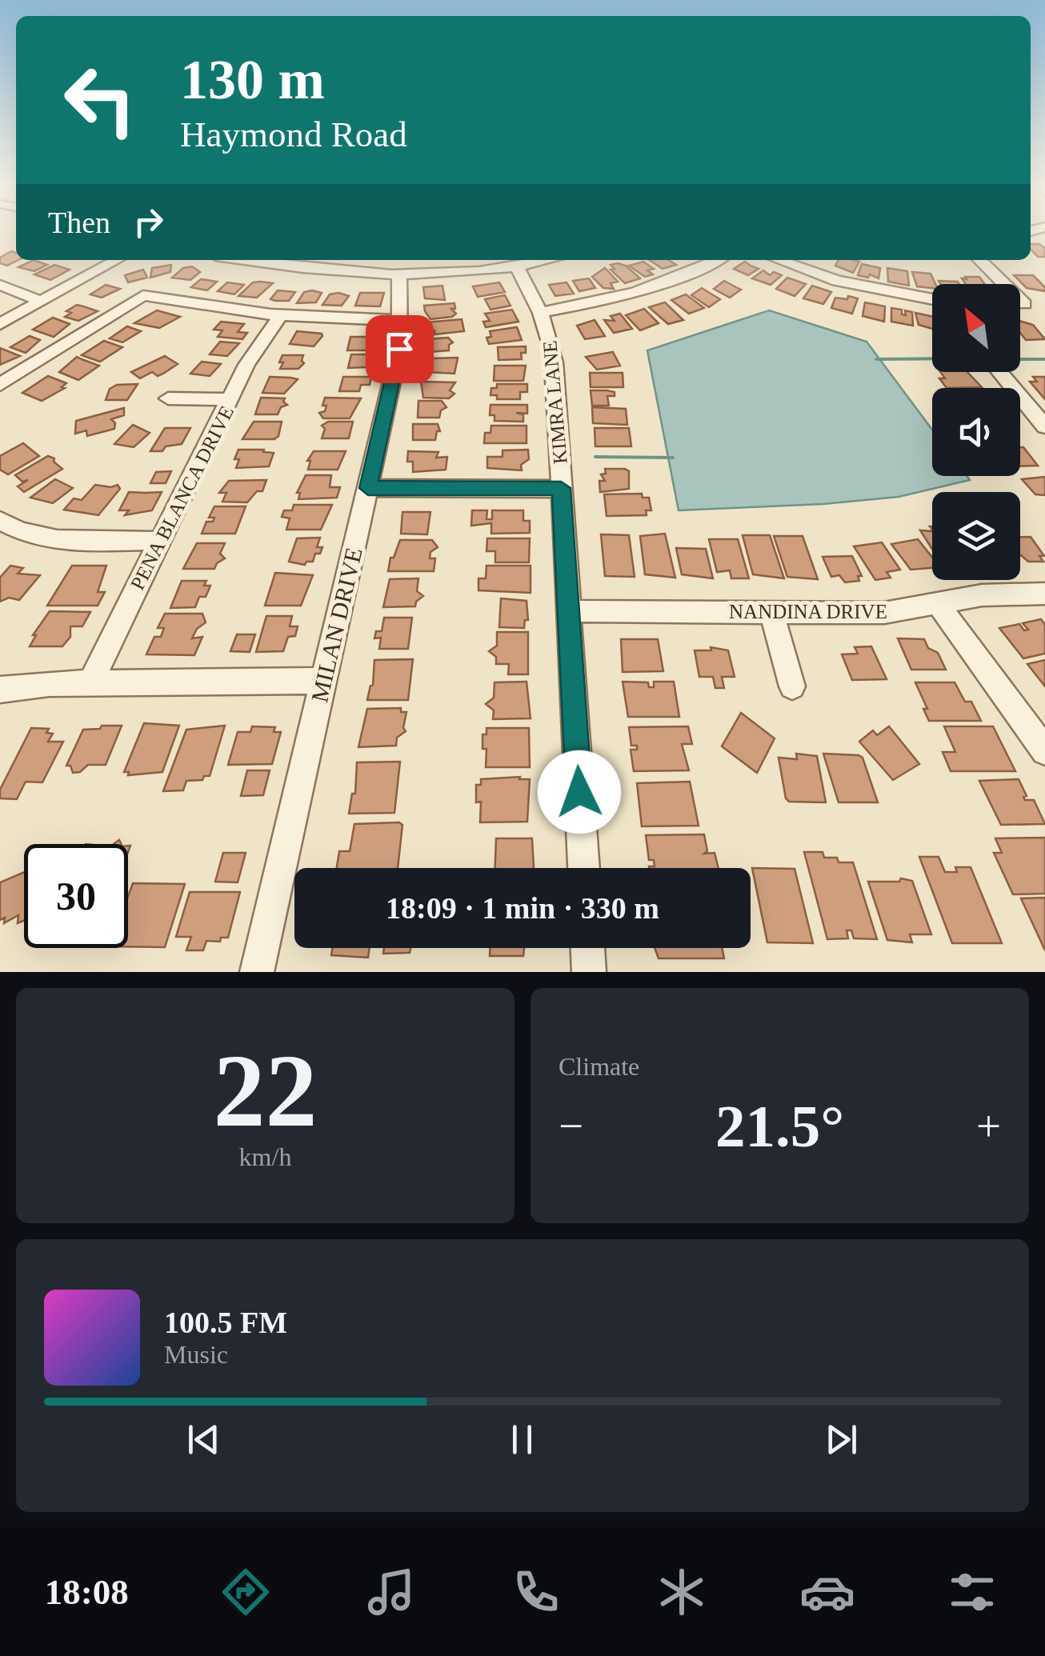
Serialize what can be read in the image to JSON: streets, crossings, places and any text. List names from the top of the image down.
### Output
{
  "streets": {
    "street": [
      "KIMRA LANE",
      "PENA BLANCA DRIVE",
      "NANDINA DRIVE",
      "MILAN DRIVE"
    ]
  },
  "crossings": [
    ["KIMRA LANE", "NANDINA DRIVE"]
  ],
  "north": "top left",
  "page": {
    "turn": ["130 m", "Haymond Road"],
    "then": "Then",
    "limit": "30",
    "trip": "18:09 · 1 min · 330 m",
    "tile": [
      ["22", "km/h"],
      "Climate"
    ],
    "heat": ["−", "21.5°", "+"],
    "song": ["100.5 FM", "Music"],
    "tabs": "18:08"
  }
}
